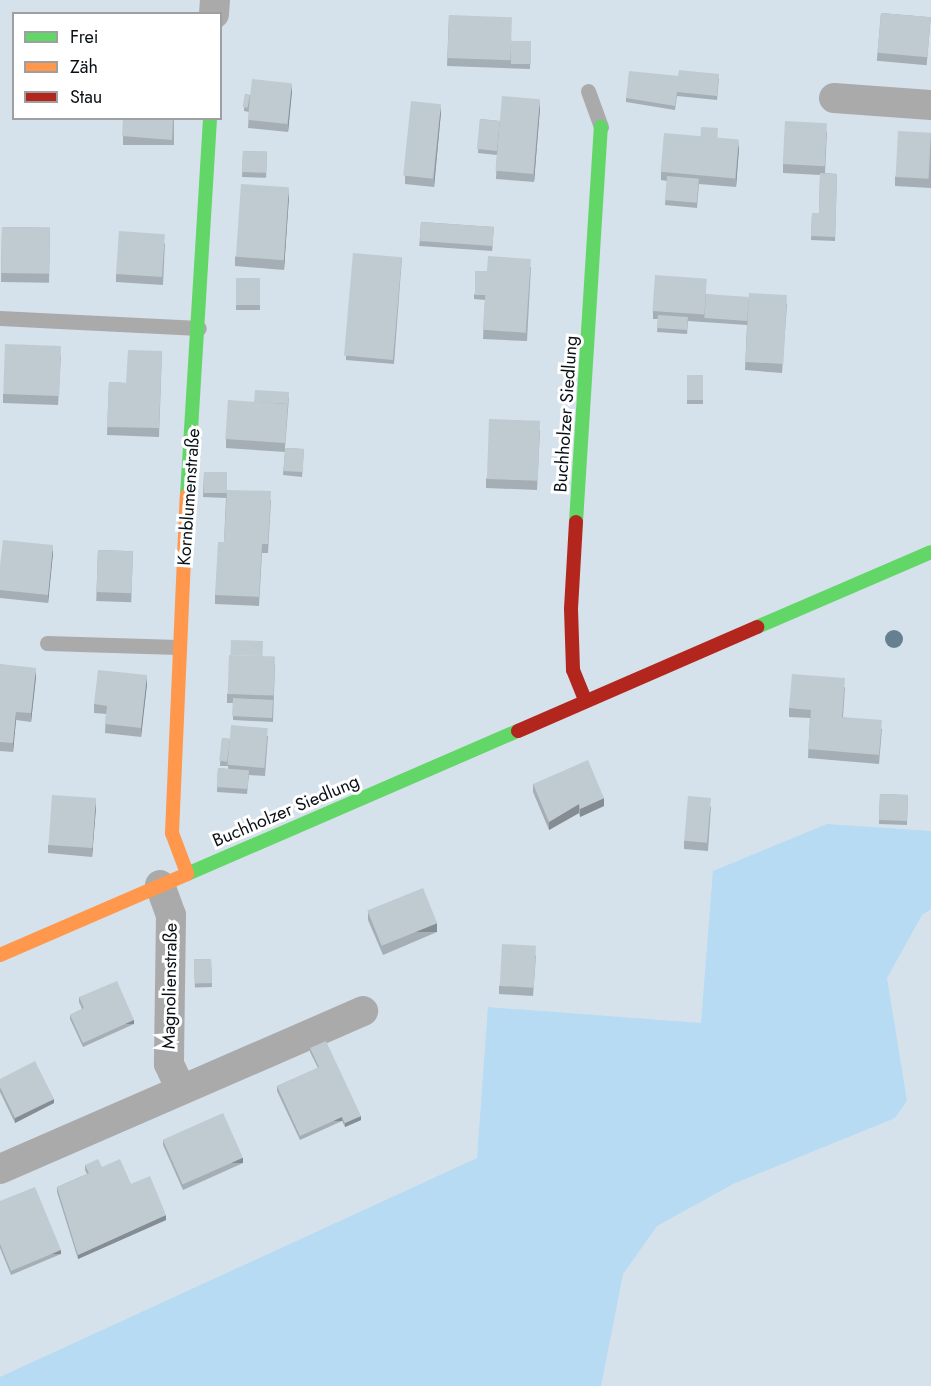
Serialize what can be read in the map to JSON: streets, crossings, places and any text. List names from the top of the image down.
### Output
{
  "streets": {
    "street": ["Buchholzer Siedlung", "Kornblumenstraße", "Magnolienstraße"]
  },
  "crossings": [
    ["Buchholzer Siedlung", "Kornblumenstraße"],
    ["Buchholzer Siedlung", "Magnolienstraße"]
  ],
  "legend": ["Frei", "Zäh", "Stau"]
}
